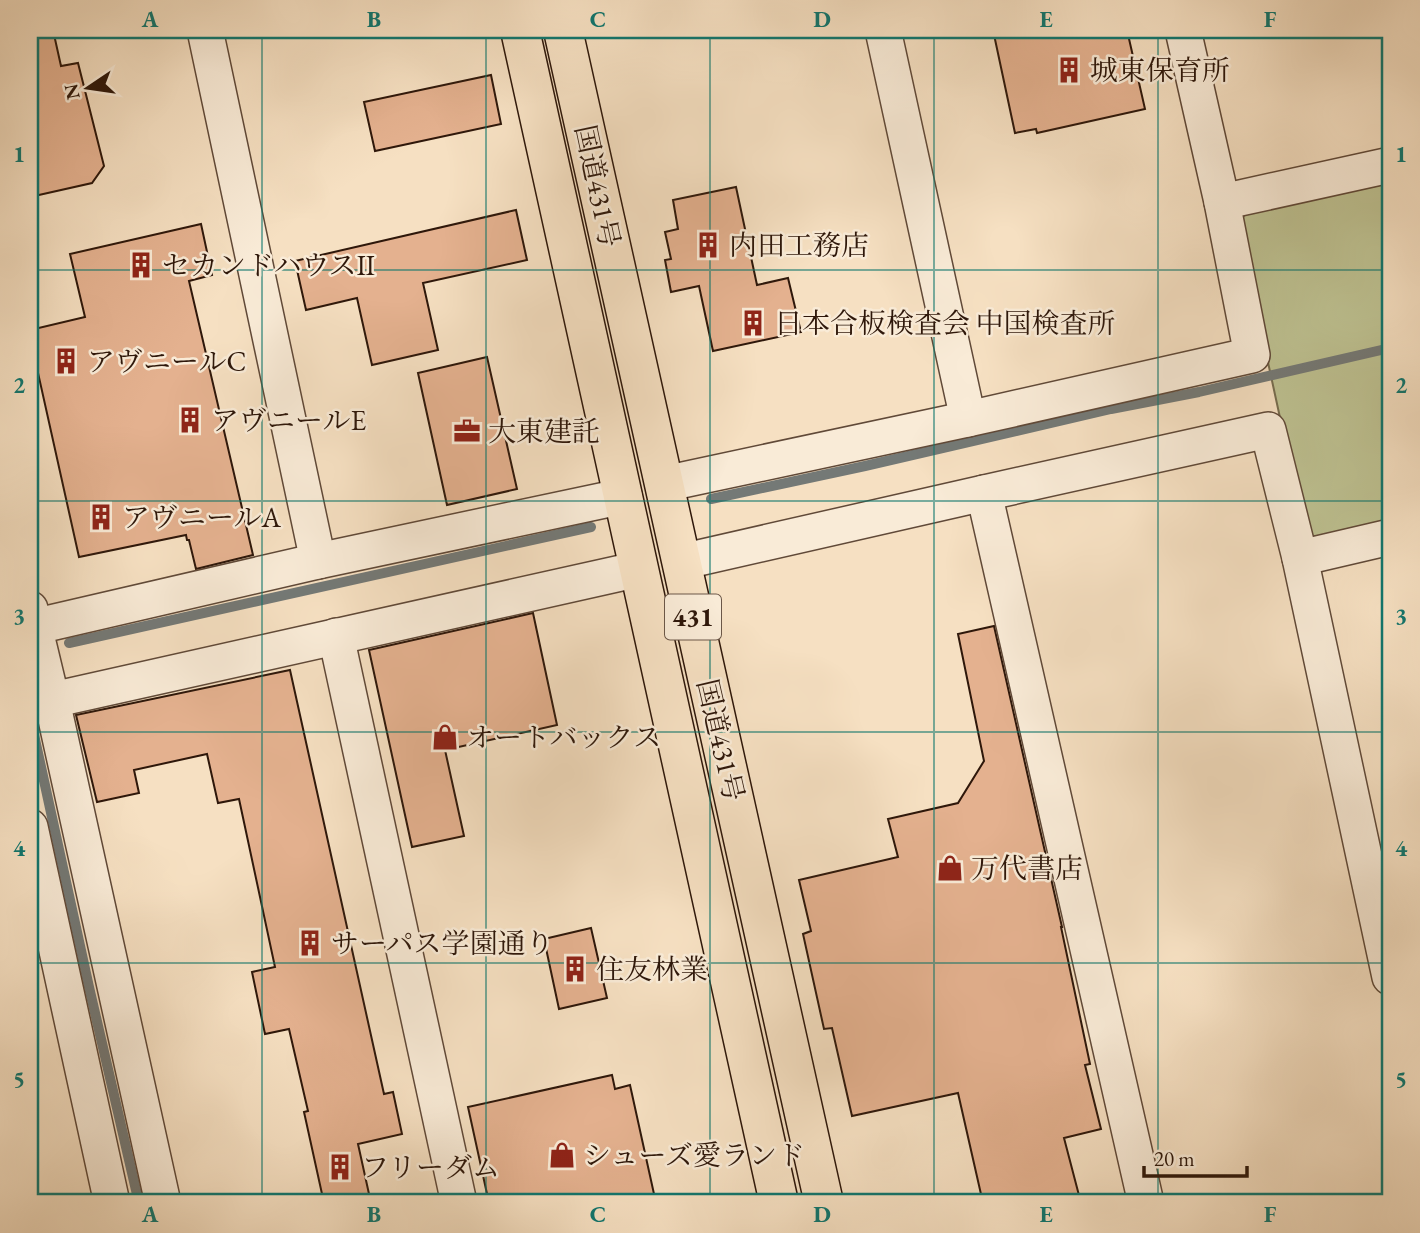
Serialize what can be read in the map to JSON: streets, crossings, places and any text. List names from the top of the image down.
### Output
{
  "streets": {
    "highway": ["国道431号", "431"]
  },
  "places": {
    "building": [
      "城東保育所",
      "内田工務店",
      "セカンドハウスⅡ",
      "日本合板検査会 中国検査所",
      "アヴニールC",
      "アヴニールE",
      "アヴニールA",
      "サーパス学園通り",
      "住友林業",
      "フリーダム"
    ],
    "office": ["大東建託"],
    "shop": ["オートバックス", "万代書店", "シューズ愛ランド"]
  },
  "scale_bar": "20 m",
  "north": "left",
  "grid": {
    "columns": [
      "A",
      "B",
      "C",
      "D",
      "E",
      "F"
    ],
    "rows": [
      "1",
      "2",
      "3",
      "4",
      "5"
    ]
  }
}
